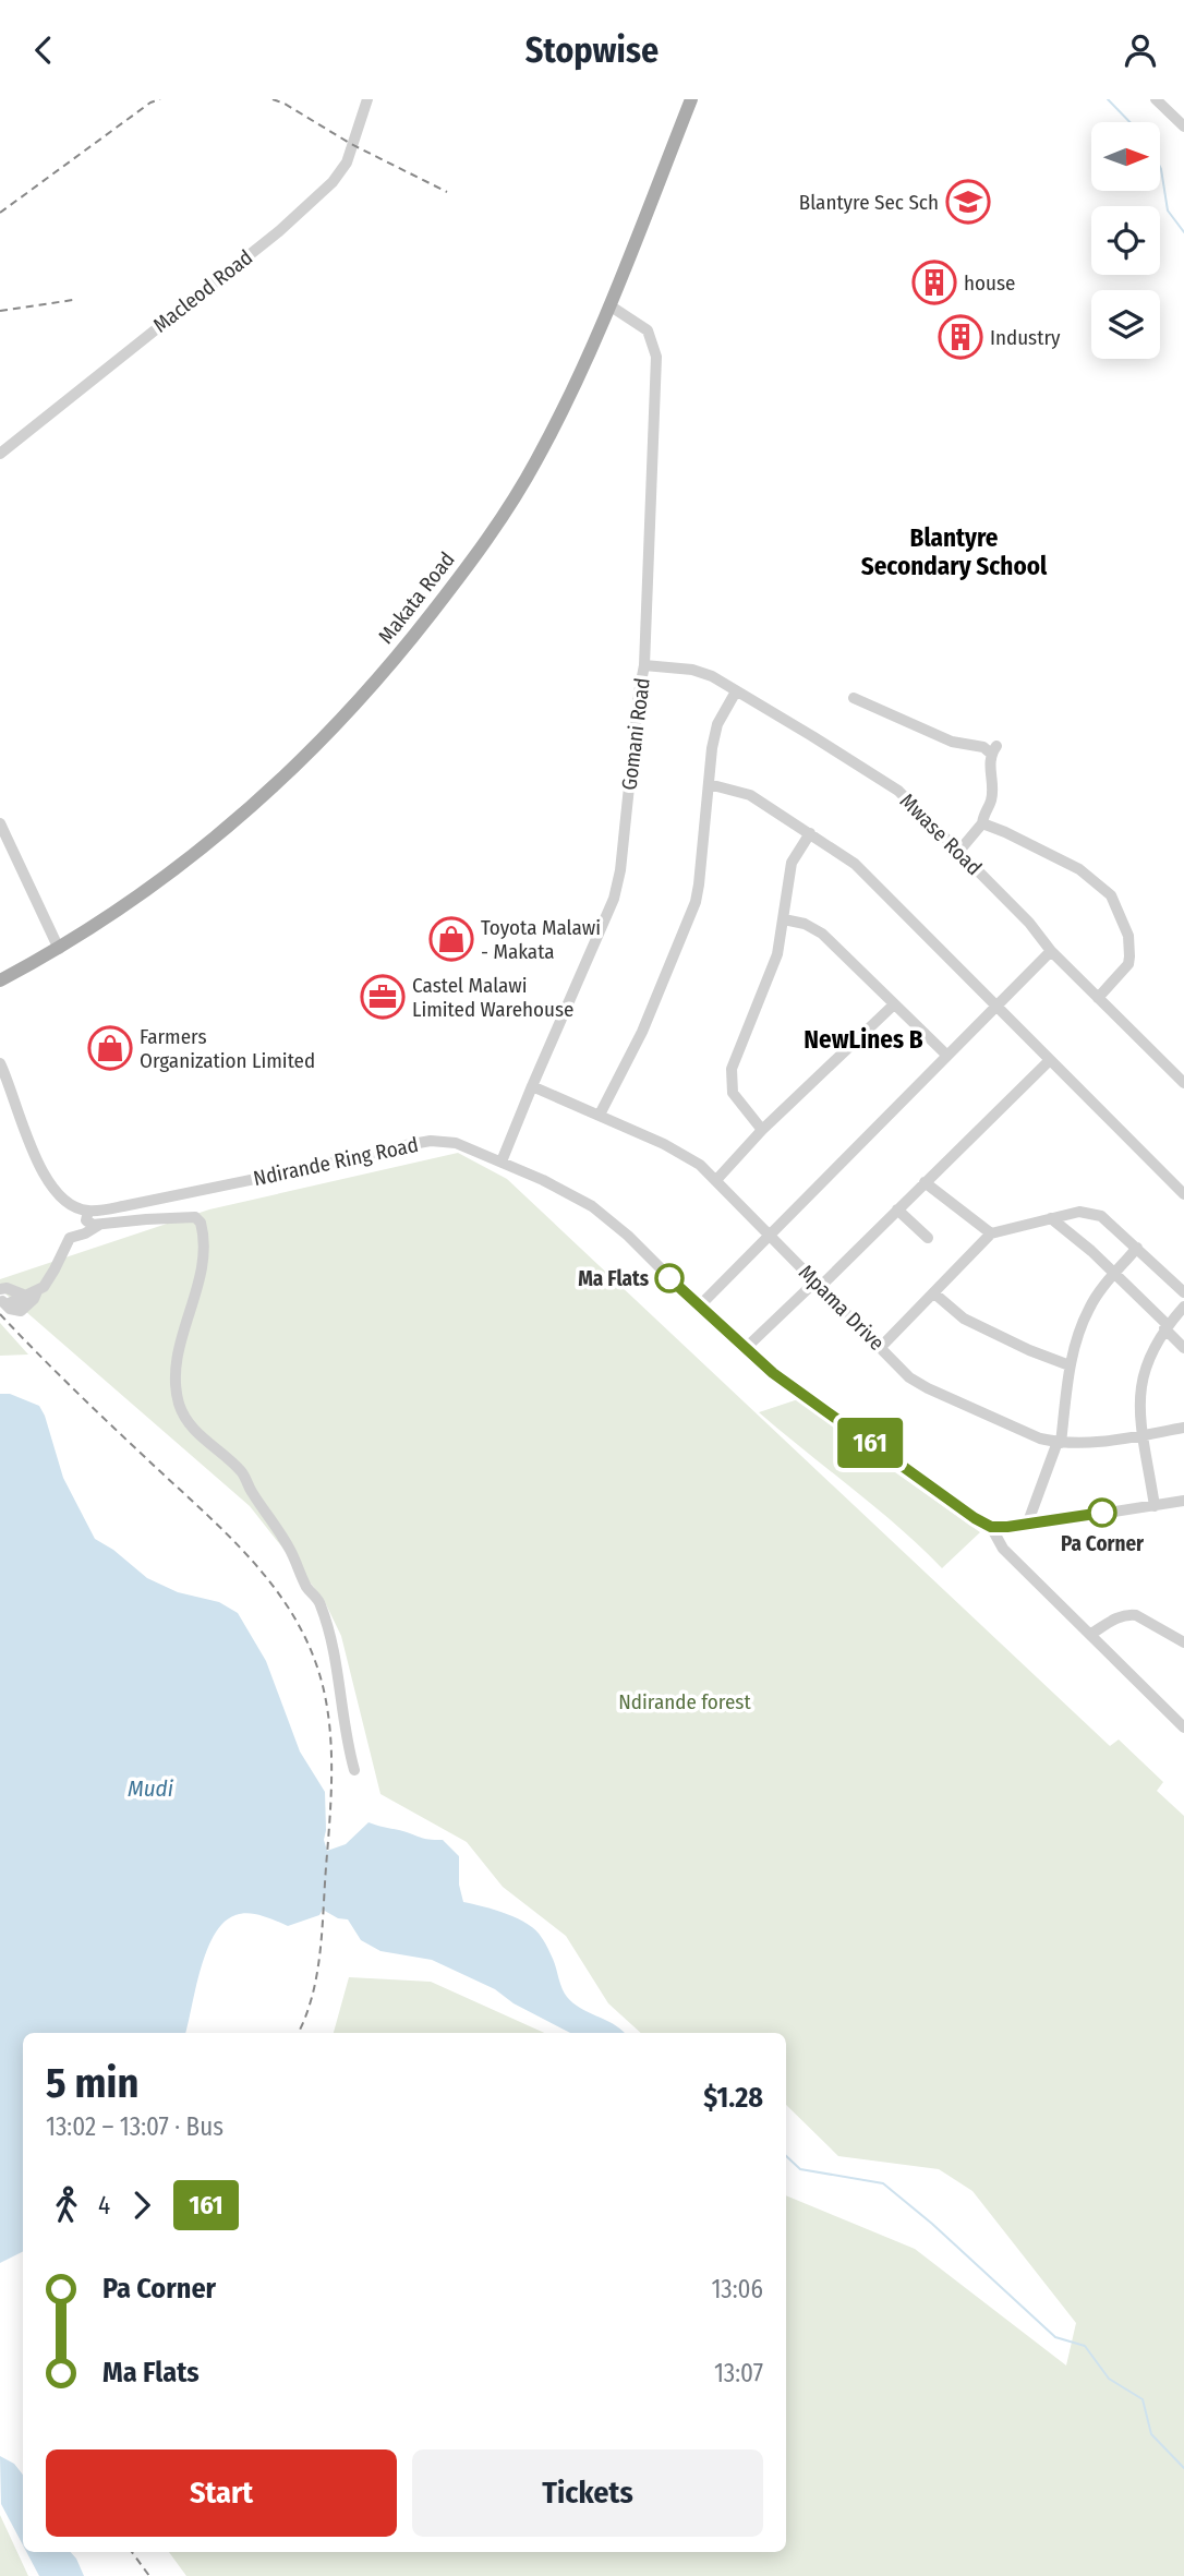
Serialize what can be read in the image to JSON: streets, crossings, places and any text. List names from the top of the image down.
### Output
{
  "streets": {
    "main road": ["Makata Road"],
    "street": [
      "Macleod Road",
      "Gomani Road",
      "Mwase Road",
      "Ndirande Ring Road",
      "Mpama Drive"
    ]
  },
  "crossings": [
    ["Makata Road", "Gomani Road"],
    ["Gomani Road", "Mwase Road"],
    ["Gomani Road", "Ndirande Ring Road"],
    ["Gomani Road", "Mpama Drive"]
  ],
  "districts": ["Blantyre Secondary School", "NewLines B"],
  "water": ["Mudi"],
  "parks": ["Ndirande forest"],
  "places": {
    "school or university": ["Blantyre Sec Sch"],
    "building": ["house", "Industry"],
    "shop": ["Toyota Malawi - Makata", "Farmers Organization Limited"],
    "office": ["Castel Malawi Limited Warehouse"],
    "other": ["Ma Flats", "Pa Corner"]
  },
  "lines": ["bus line 161"],
  "north": "right",
  "page": {
    "header": "Stopwise",
    "on_map": "161",
    "heading": ["5 min", "13:02 – 13:07 · Bus", "$1.28"],
    "legs": ["4", "161"],
    "list": [
      {
        "name": "Pa Corner",
        "value": "13:06"
      },
      {
        "name": "Ma Flats",
        "value": "13:07"
      }
    ],
    "buttons": ["Start", "Tickets"]
  }
}
